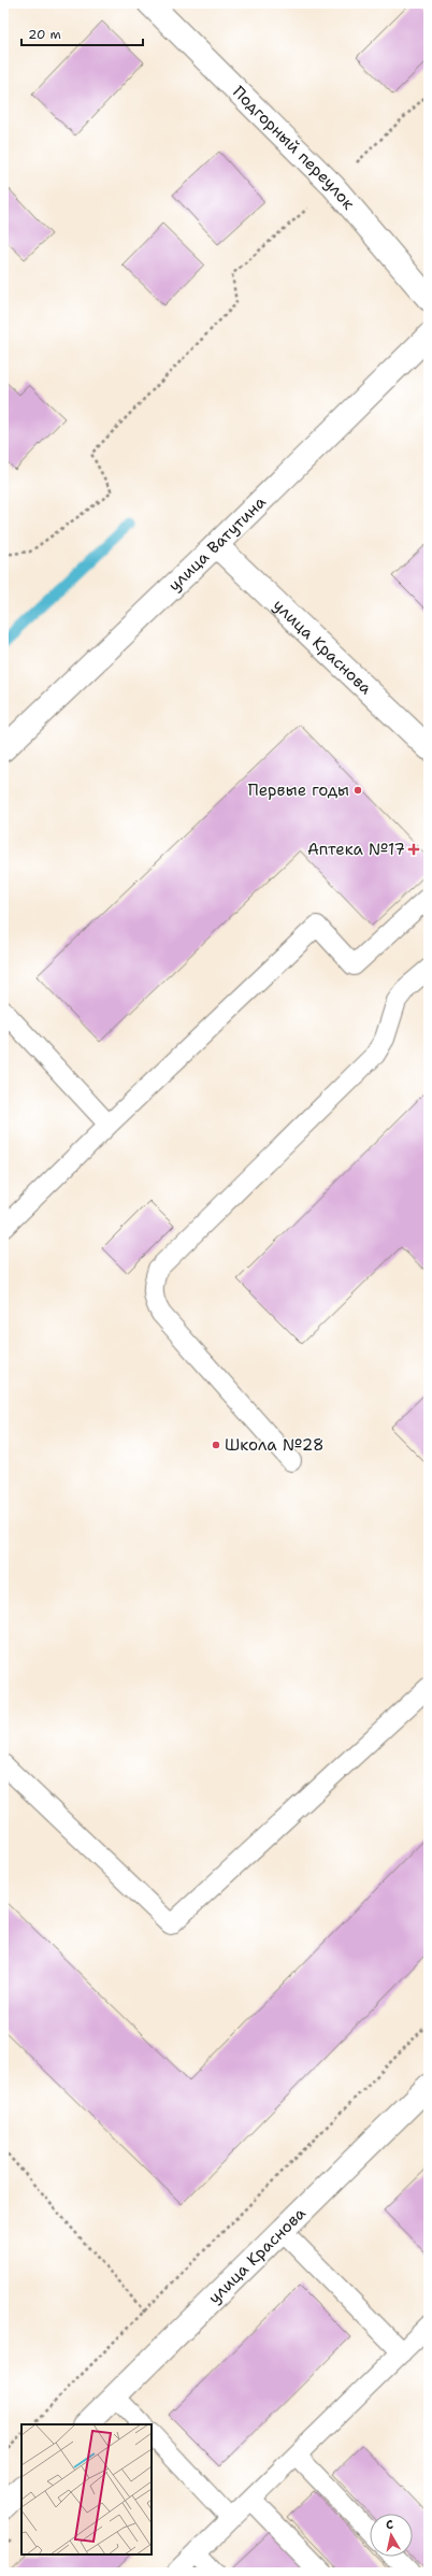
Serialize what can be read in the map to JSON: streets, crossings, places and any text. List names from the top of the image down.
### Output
{
  "streets": {
    "street": ["Подгорный переулок", "улица Ватутина", "улица Краснова"]
  },
  "crossings": [
    ["улица Ватутина", "улица Краснова"]
  ],
  "places": {
    "other": ["Первые годы", "Школа №28"],
    "health": ["Аптека №17"]
  },
  "scale_bar": "20 m",
  "north": "top"
}
